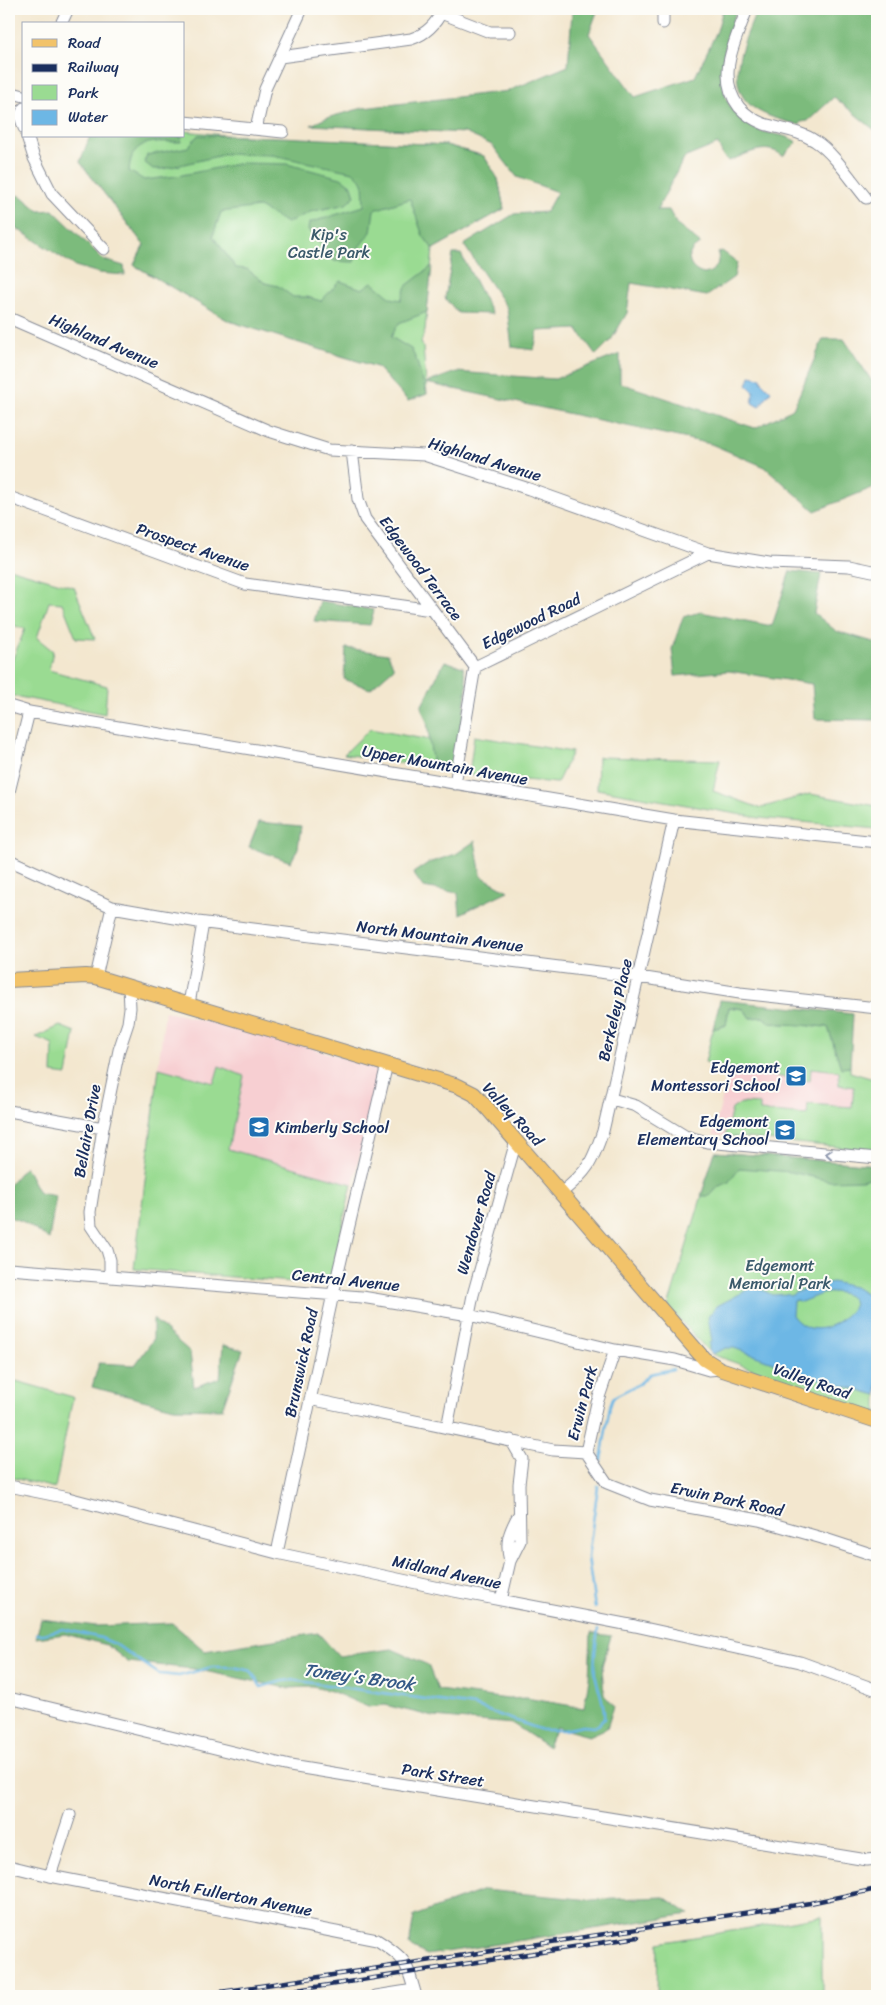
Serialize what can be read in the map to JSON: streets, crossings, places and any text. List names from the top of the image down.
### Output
{
  "streets": {
    "main road": ["Valley Road"],
    "street": [
      "Highland Avenue",
      "Prospect Avenue",
      "Edgewood Terrace",
      "Edgewood Road",
      "Upper Mountain Avenue",
      "North Mountain Avenue",
      "Berkeley Place",
      "Bellaire Drive",
      "Wendover Road",
      "Central Avenue",
      "Brunswick Road",
      "Erwin Park",
      "Erwin Park Road",
      "Midland Avenue",
      "Park Street",
      "North Fullerton Avenue"
    ]
  },
  "crossings": [
    ["Highland Avenue", "Edgewood Terrace"],
    ["Highland Avenue", "Edgewood Road"],
    ["Prospect Avenue", "Edgewood Terrace"],
    ["Edgewood Terrace", "Edgewood Road"],
    ["Edgewood Road", "Upper Mountain Avenue"],
    ["Upper Mountain Avenue", "Berkeley Place"],
    ["North Mountain Avenue", "Berkeley Place"],
    ["Berkeley Place", "Valley Road"],
    ["Valley Road", "Bellaire Drive"],
    ["Valley Road", "Wendover Road"],
    ["Valley Road", "Central Avenue"],
    ["Valley Road", "Brunswick Road"],
    ["Bellaire Drive", "Central Avenue"],
    ["Wendover Road", "Central Avenue"],
    ["Central Avenue", "Brunswick Road"],
    ["Central Avenue", "Erwin Park"],
    ["Brunswick Road", "Erwin Park"],
    ["Brunswick Road", "Midland Avenue"],
    ["Erwin Park", "Erwin Park Road"]
  ],
  "water": ["Toney's Brook"],
  "parks": ["Kip's Castle Park", "Edgemont Memorial Park"],
  "places": {
    "school or university": ["Edgemont Montessori School", "Kimberly School", "Edgemont Elementary School"]
  },
  "legend": [
    "Road",
    "Railway",
    "Park",
    "Water"
  ]
}
